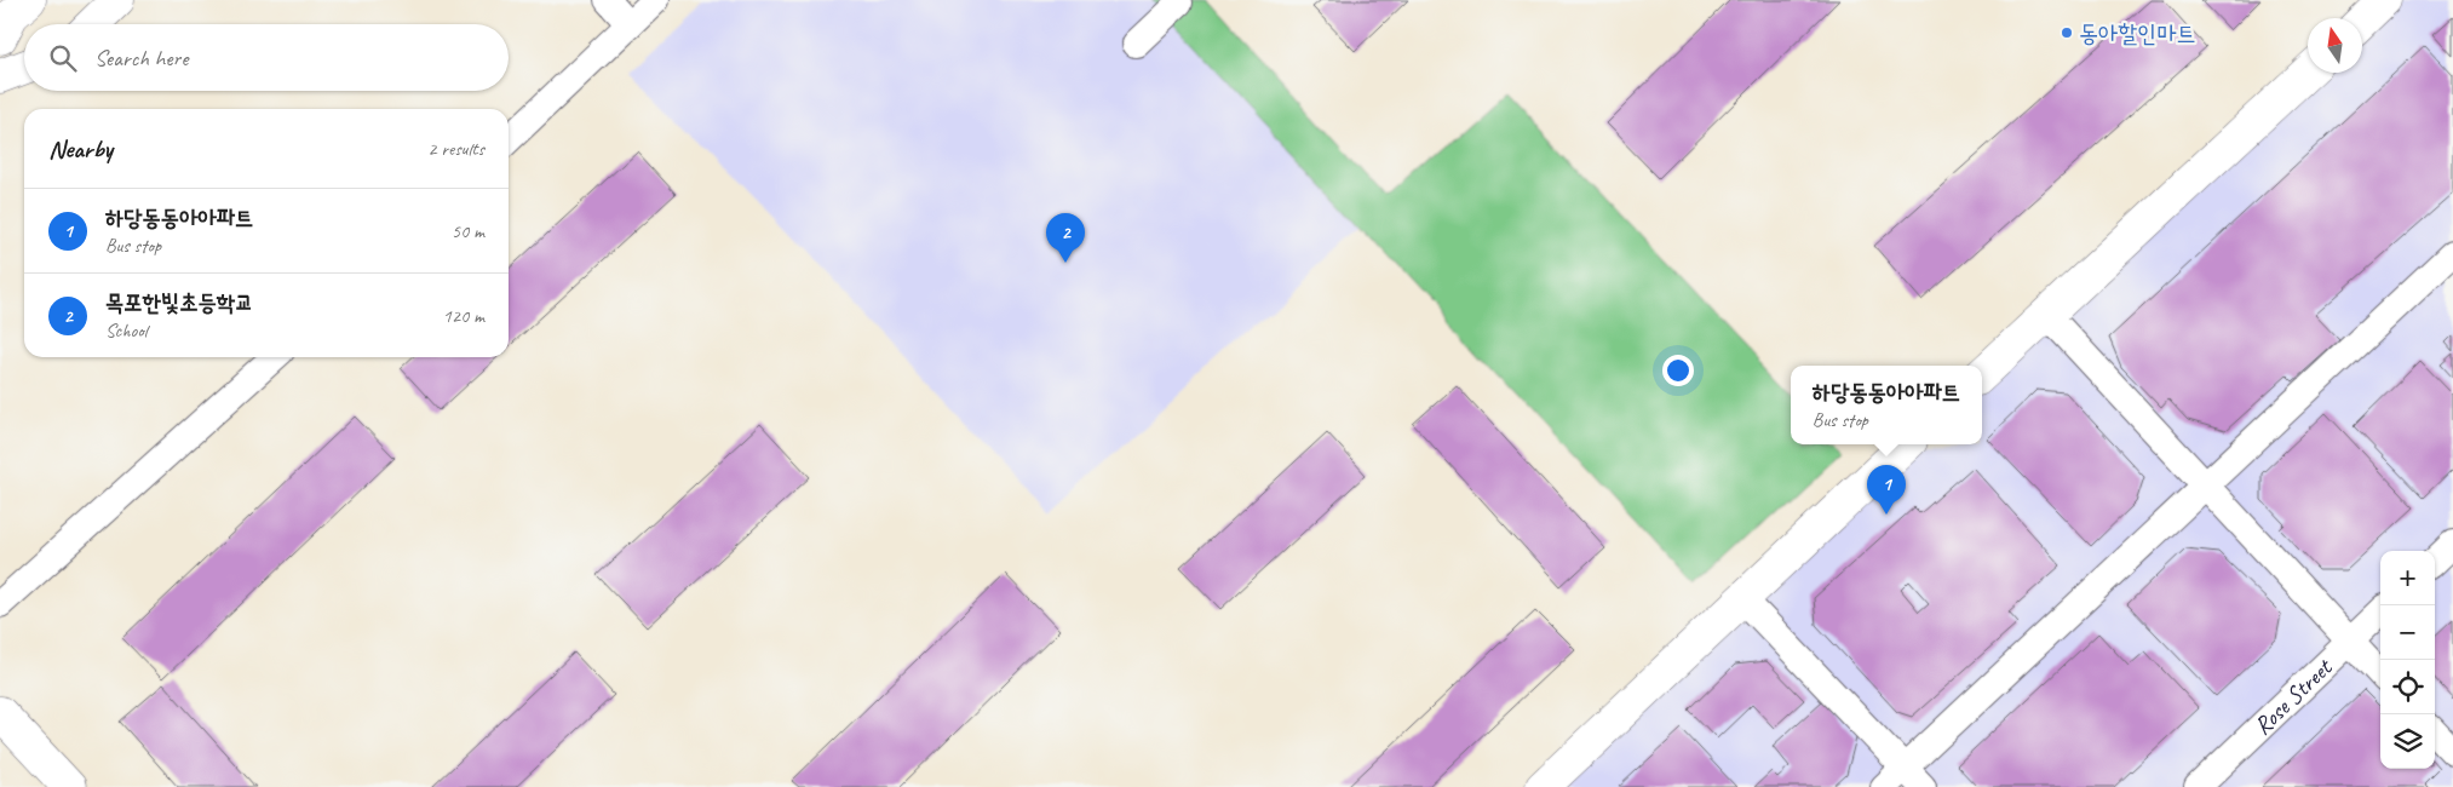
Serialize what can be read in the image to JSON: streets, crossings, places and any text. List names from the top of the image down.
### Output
{
  "streets": {
    "street": ["Rose Street"]
  },
  "places": ["동아할인마트"],
  "north": "top",
  "page": {
    "search": "Search here",
    "heading": ["Nearby", "2 results"],
    "list": [
      {
        "mark": "1",
        "name": "하당동동아아파트",
        "note": "Bus stop",
        "value": "50 m"
      },
      {
        "mark": "2",
        "name": "목포한빛초등학교",
        "note": "School",
        "value": "120 m"
      }
    ],
    "pins": ["2", "1"],
    "popup": ["하당동동아아파트", "Bus stop"],
    "map_buttons": ["+", "−"]
  }
}
